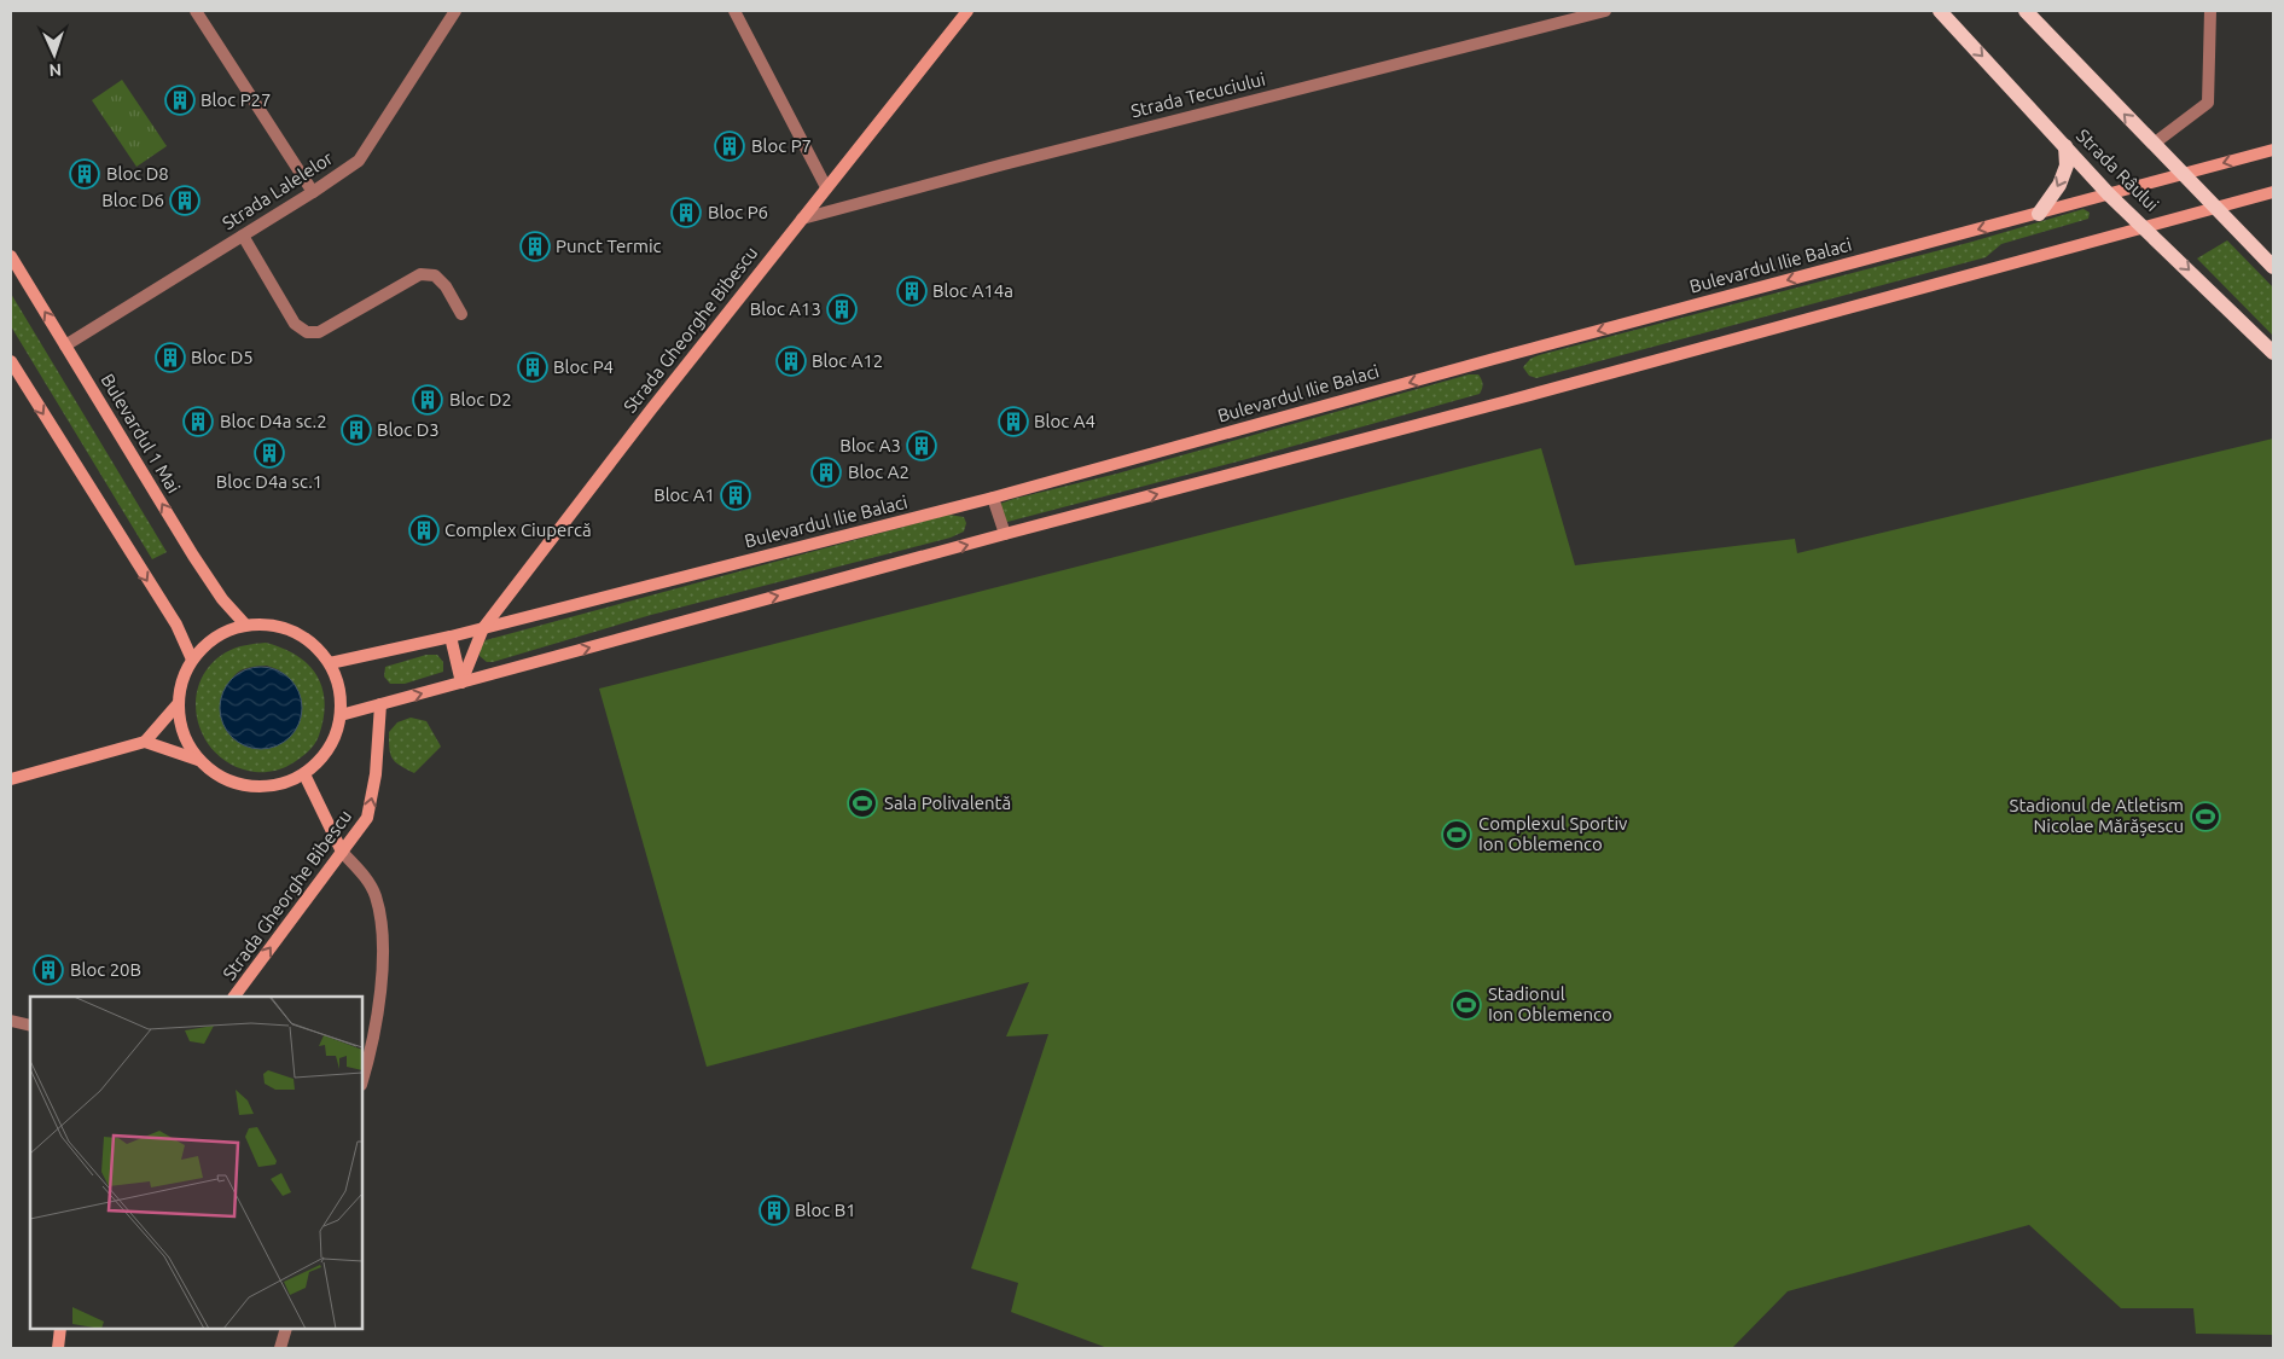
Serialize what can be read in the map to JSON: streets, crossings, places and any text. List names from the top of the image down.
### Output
{
  "streets": {
    "main road": [
      "Strada Râului",
      "Bulevardul Ilie Balaci",
      "Strada Gheorghe Bibescu",
      "Bulevardul 1 Mai"
    ],
    "street": ["Strada Tecuciului", "Strada Lalelelor"]
  },
  "crossings": [
    ["Strada Tecuciului", "Strada Gheorghe Bibescu"],
    ["Strada Râului", "Bulevardul Ilie Balaci"],
    ["Strada Lalelelor", "Bulevardul 1 Mai"],
    ["Bulevardul Ilie Balaci", "Strada Gheorghe Bibescu"],
    ["Bulevardul Ilie Balaci", "Bulevardul 1 Mai"]
  ],
  "places": {
    "building": [
      "Bloc P27",
      "Bloc P7",
      "Bloc D8",
      "Bloc D6",
      "Bloc P6",
      "Punct Termic",
      "Bloc A14a",
      "Bloc A13",
      "Bloc D5",
      "Bloc A12",
      "Bloc P4",
      "Bloc D2",
      "Bloc D4a sc.2",
      "Bloc A4",
      "Bloc D3",
      "Bloc A3",
      "Bloc D4a sc.1",
      "Bloc A2",
      "Bloc A1",
      "Complex Ciupercă",
      "Bloc 20B",
      "Bloc B1"
    ],
    "sports": [
      "Sala Polivalentă",
      "Stadionul de Atletism Nicolae Mărășescu",
      "Complexul Sportiv Ion Oblemenco",
      "Stadionul Ion Oblemenco"
    ]
  },
  "north": "bottom"
}
